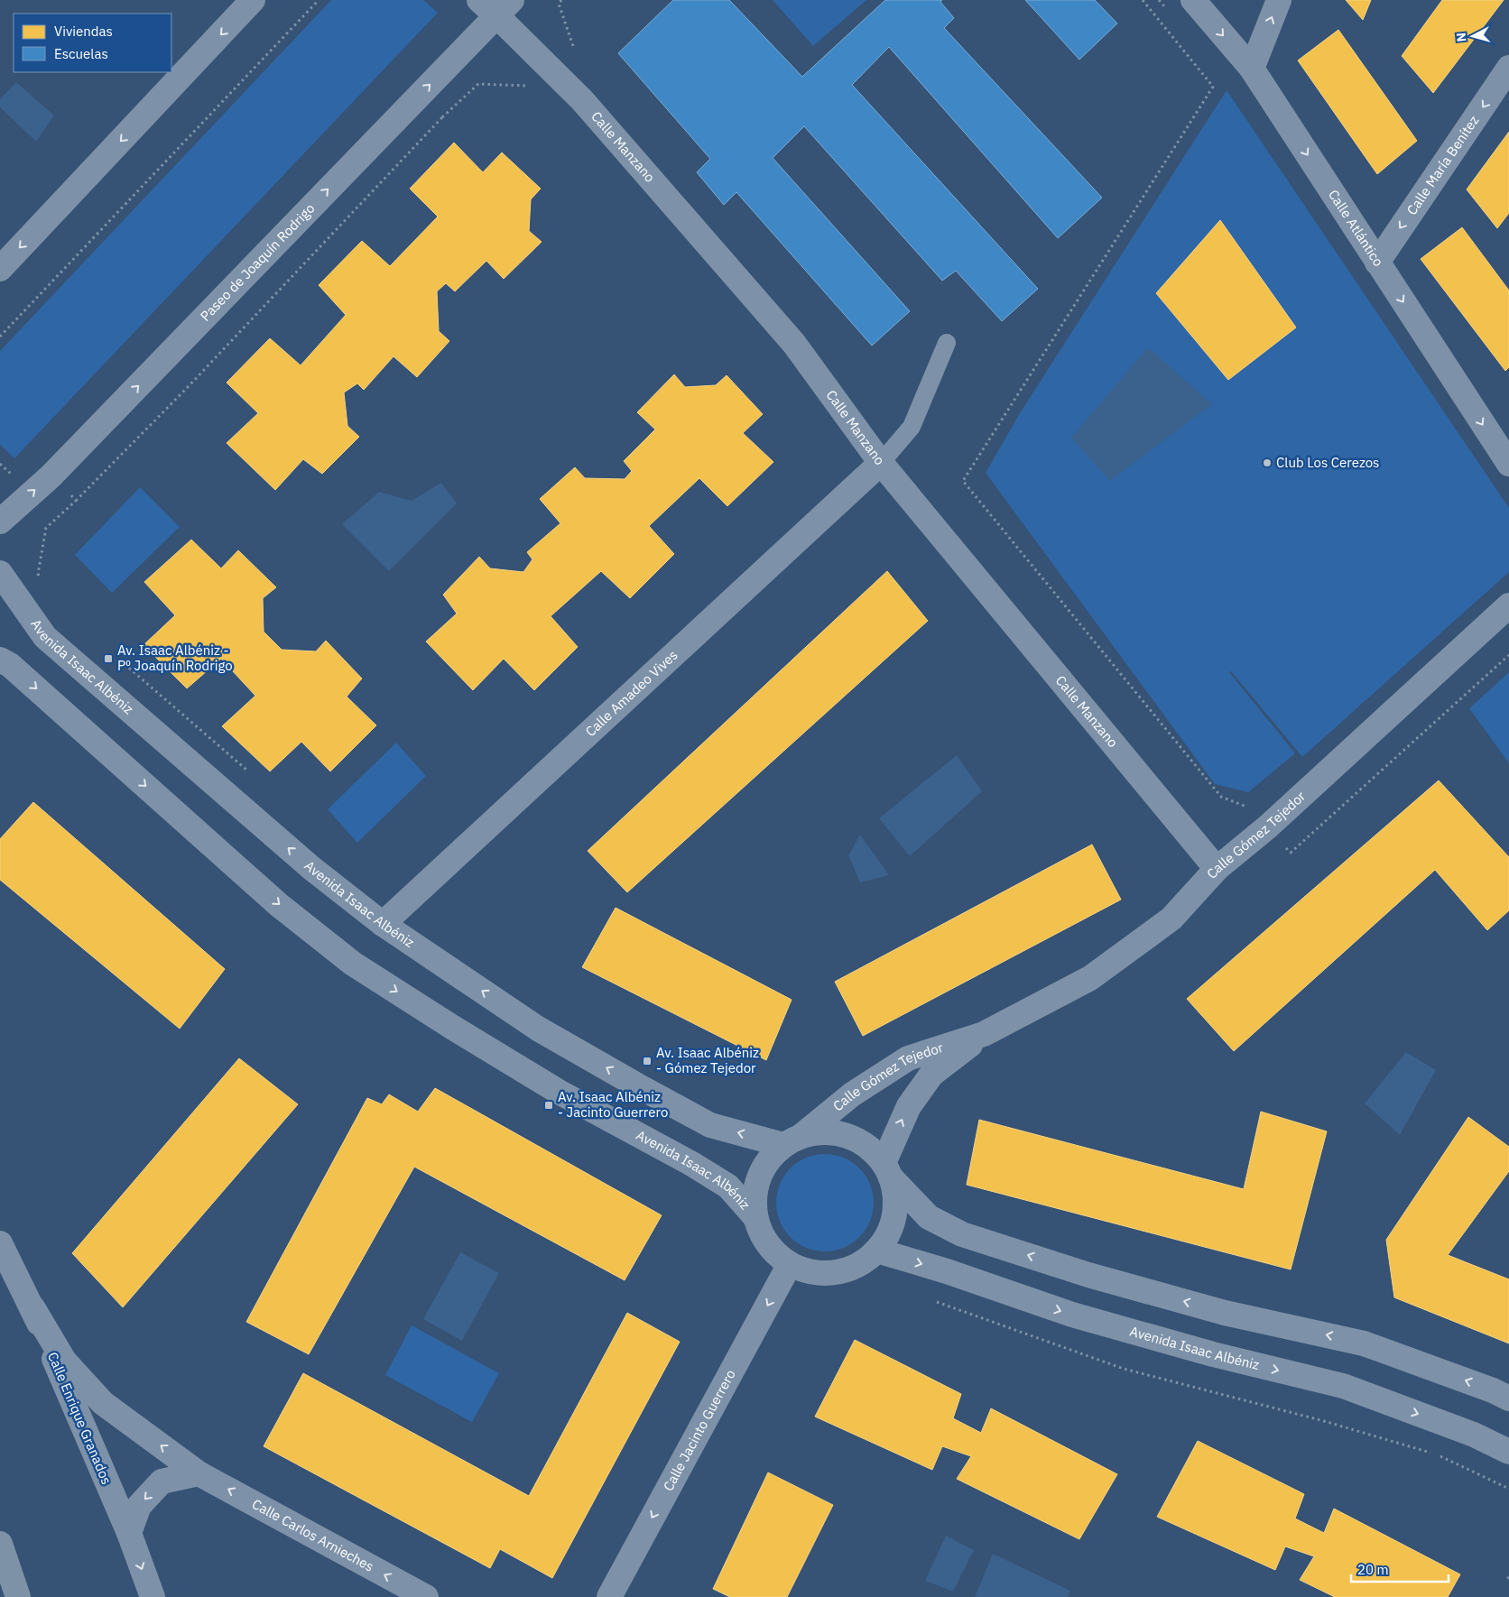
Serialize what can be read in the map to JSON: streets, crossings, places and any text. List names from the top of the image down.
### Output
{
  "streets": {
    "street": [
      "Calle Manzano",
      "Calle María Benítez",
      "Calle Atlántico",
      "Paseo de Joaquín Rodrigo",
      "Avenida Isaac Albéniz",
      "Calle Amadeo Vives",
      "Calle Gómez Tejedor",
      "Calle Enrique Granados",
      "Calle Jacinto Guerrero",
      "Calle Carlos Arnieches"
    ]
  },
  "crossings": [
    ["Calle Manzano", "Paseo de Joaquín Rodrigo"],
    ["Calle Manzano", "Calle Amadeo Vives"],
    ["Calle Manzano", "Calle Gómez Tejedor"],
    ["Calle María Benítez", "Calle Atlántico"],
    ["Avenida Isaac Albéniz", "Calle Amadeo Vives"],
    ["Avenida Isaac Albéniz", "Calle Gómez Tejedor"],
    ["Avenida Isaac Albéniz", "Calle Jacinto Guerrero"],
    ["Calle Gómez Tejedor", "Calle Jacinto Guerrero"],
    ["Calle Enrique Granados", "Calle Carlos Arnieches"]
  ],
  "one_way": [
    "Calle María Benítez",
    "Calle Atlántico",
    "Calle Jacinto Guerrero",
    "Calle Carlos Arnieches"
  ],
  "places": {
    "other": ["Club Los Cerezos"],
    "transit": ["Av. Isaac Albéniz - Pº Joaquín Rodrigo", "Av. Isaac Albéniz - Gómez Tejedor", "Av. Isaac Albéniz - Jacinto Guerrero"]
  },
  "legend": ["Viviendas", "Escuelas"],
  "scale_bar": "20 m",
  "north": "left"
}
